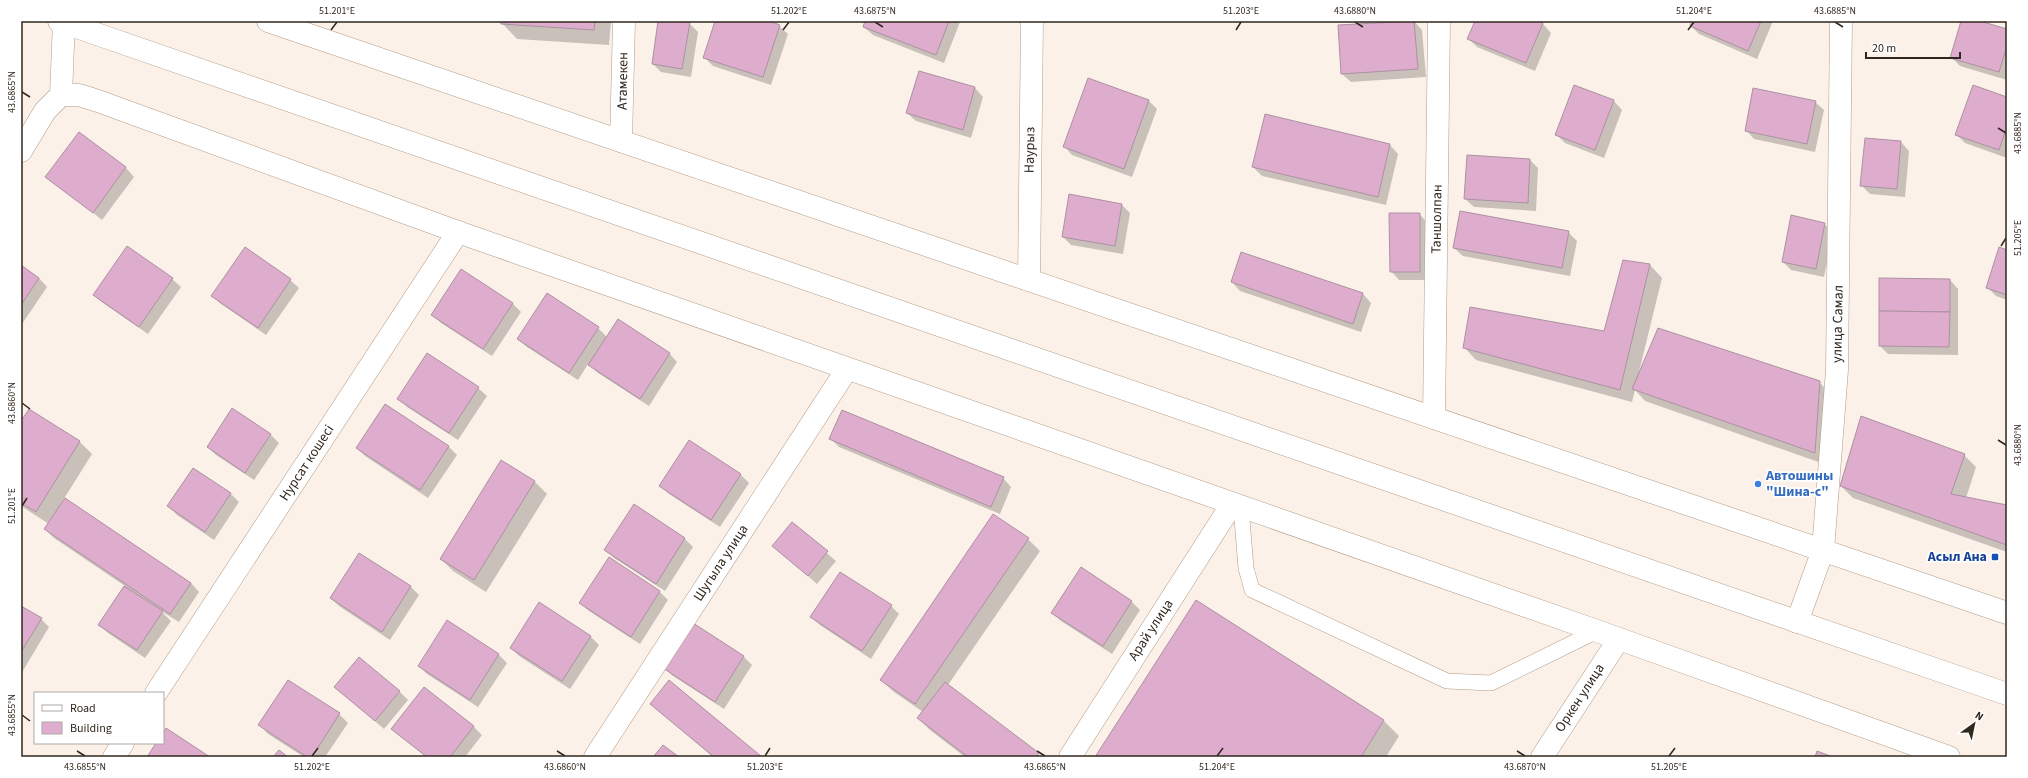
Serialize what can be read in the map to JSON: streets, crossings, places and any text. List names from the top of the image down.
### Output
{
  "streets": {
    "street": [
      "Атамекен",
      "Наурыз",
      "Таншолпан",
      "улица Самал",
      "Нурсат кошесi",
      "Шугыла улица",
      "Арай улица",
      "Оркен улица"
    ]
  },
  "places": {
    "other": ["Автошины \"Шина-с\""],
    "transit": ["Асыл Ана"]
  },
  "legend": ["Road", "Building"],
  "scale_bar": "20 m",
  "north": "top right",
  "coordinates": [
    "51.201°E",
    "51.202°E",
    "43.6875°N",
    "51.203°E",
    "43.6880°N",
    "51.204°E",
    "43.6885°N",
    "43.6865°N",
    "51.205°E",
    "43.6860°N",
    "43.6855°N",
    "43.6870°N"
  ]
}
